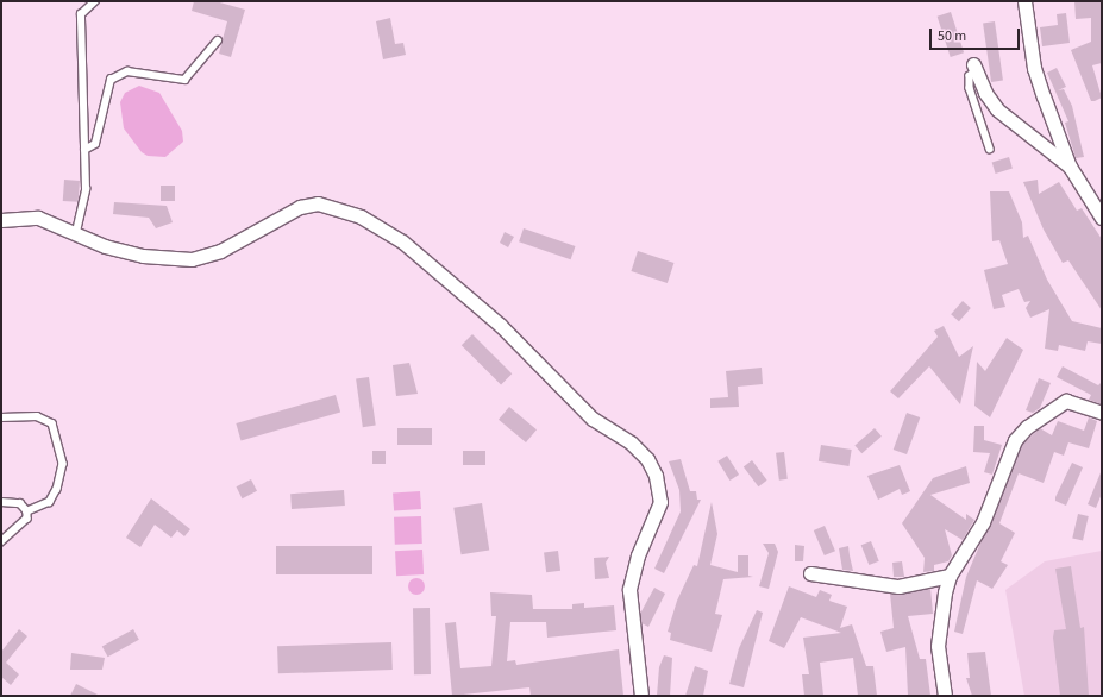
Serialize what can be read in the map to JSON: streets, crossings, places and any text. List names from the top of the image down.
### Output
{
  "scale_bar": "50 m"
}
